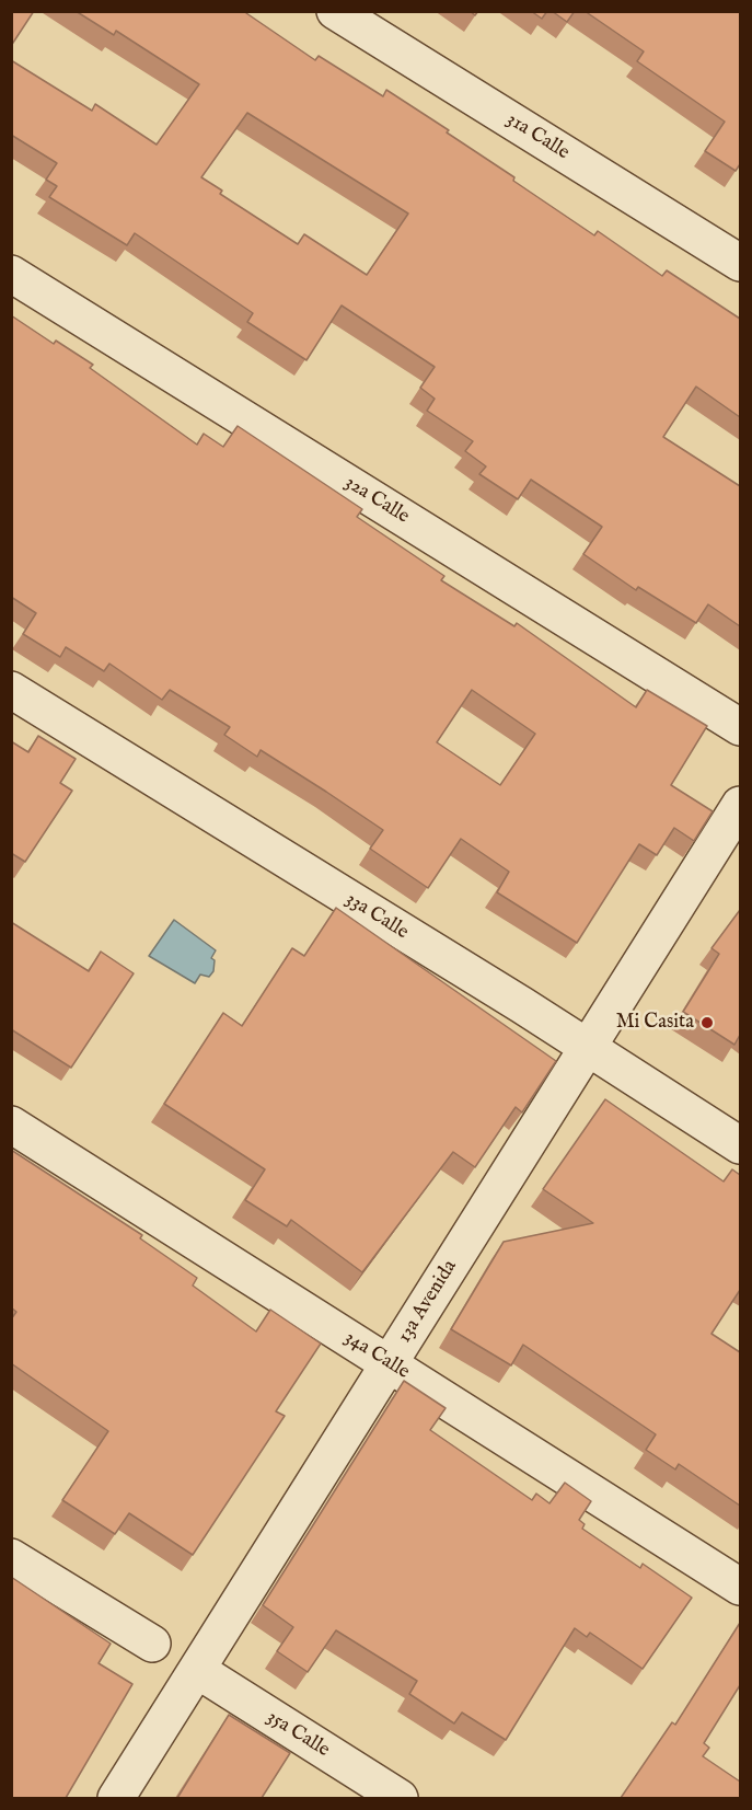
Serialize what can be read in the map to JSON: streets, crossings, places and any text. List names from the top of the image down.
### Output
{
  "streets": {
    "street": [
      "31a Calle",
      "32a Calle",
      "33a Calle",
      "13a Avenida",
      "34a Calle",
      "35a Calle"
    ]
  },
  "crossings": [
    ["33a Calle", "13a Avenida"],
    ["13a Avenida", "34a Calle"],
    ["13a Avenida", "35a Calle"]
  ],
  "places": ["Mi Casita"]
}
